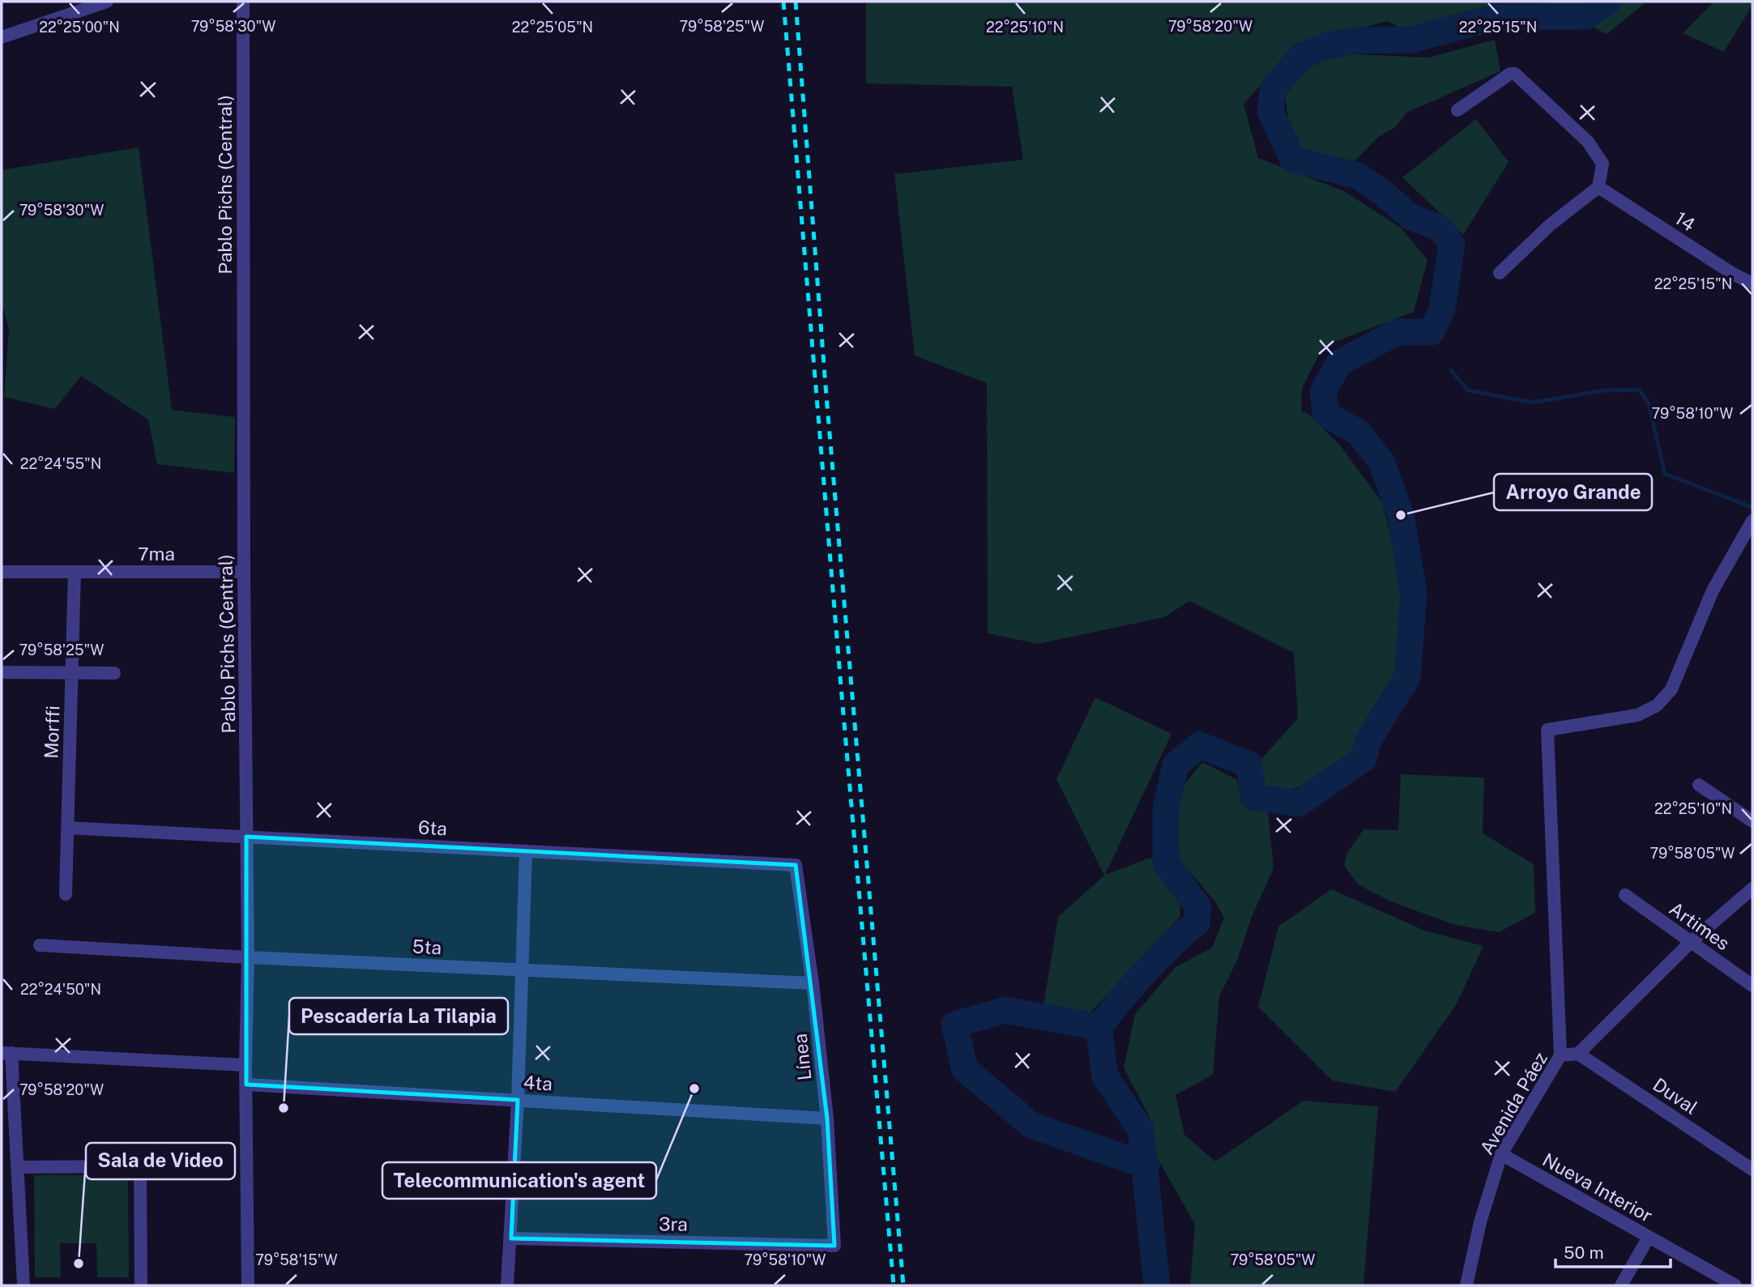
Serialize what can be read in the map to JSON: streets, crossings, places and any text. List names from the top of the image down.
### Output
{
  "streets": {
    "street": [
      "Pablo Pichs (Central)",
      "14",
      "7ma",
      "Morffi",
      "6ta",
      "Artimes",
      "5ta",
      "Línea",
      "4ta",
      "Duval",
      "Avenida Páez",
      "Nueva Interior",
      "3ra"
    ]
  },
  "crossings": [
    ["Pablo Pichs (Central)", "7ma"],
    ["Pablo Pichs (Central)", "6ta"],
    ["Pablo Pichs (Central)", "5ta"],
    ["Pablo Pichs (Central)", "4ta"],
    ["7ma", "Morffi"],
    ["Morffi", "6ta"],
    ["6ta", "Línea"],
    ["Artimes", "Avenida Páez"],
    ["5ta", "Línea"],
    ["Línea", "4ta"],
    ["Línea", "3ra"],
    ["Duval", "Avenida Páez"],
    ["Avenida Páez", "Nueva Interior"]
  ],
  "places": [
    "Arroyo Grande",
    "Telecommunication's agent",
    "Pescadería La Tilapia",
    "Sala de Video"
  ],
  "scale_bar": "50 m",
  "coordinates": [
    "79°58'25\"W",
    "79°58'30\"W",
    "79°58'20\"W",
    "22°25'00\"N",
    "22°25'05\"N",
    "22°25'10\"N",
    "22°25'15\"N",
    "79°58'10\"W",
    "22°24'55\"N",
    "79°58'05\"W",
    "22°24'50\"N",
    "79°58'15\"W"
  ]
}
